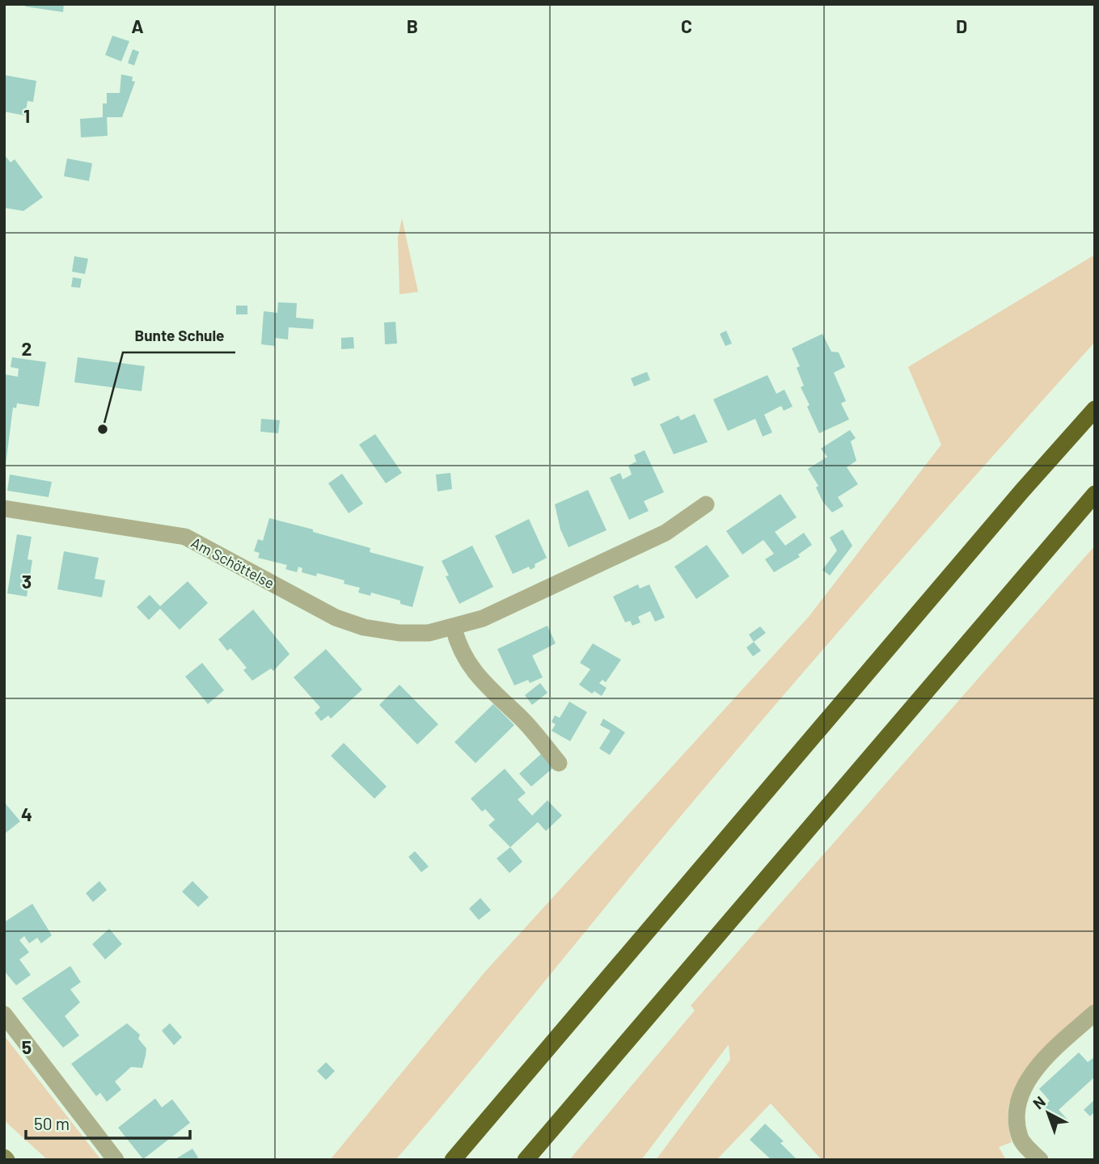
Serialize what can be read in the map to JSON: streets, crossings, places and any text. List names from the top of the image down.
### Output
{
  "streets": {
    "street": ["Am Schöttelse"]
  },
  "places": ["Bunte Schule"],
  "scale_bar": "50 m",
  "north": "top left",
  "grid": {
    "columns": [
      "A",
      "B",
      "C",
      "D"
    ],
    "rows": [
      "1",
      "2",
      "3",
      "4",
      "5"
    ]
  }
}
